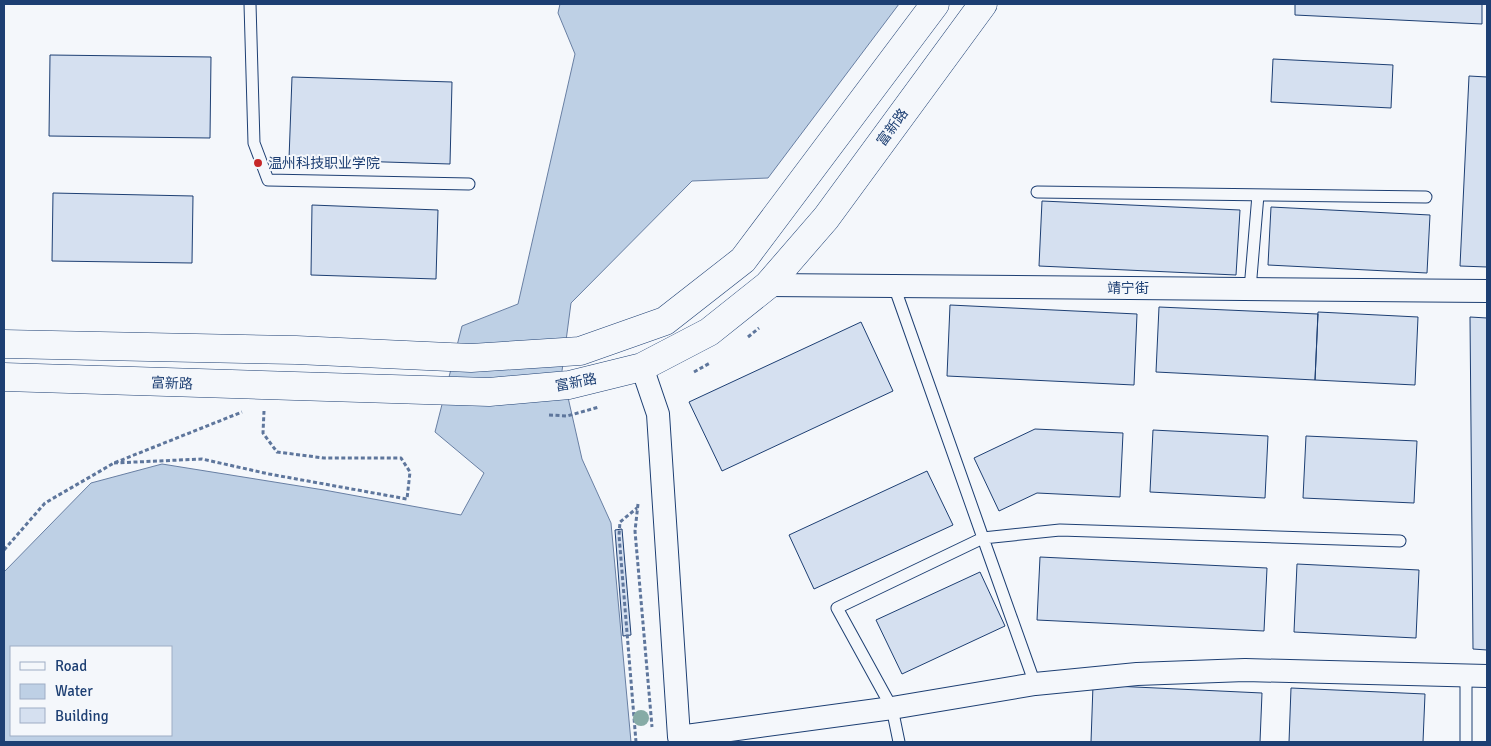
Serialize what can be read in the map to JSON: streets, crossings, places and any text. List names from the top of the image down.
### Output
{
  "streets": {
    "street": ["富新路", "靖宁街"]
  },
  "crossings": [
    ["富新路", "靖宁街"]
  ],
  "places": ["温州科技职业学院"],
  "legend": ["Road", "Water", "Building"]
}
